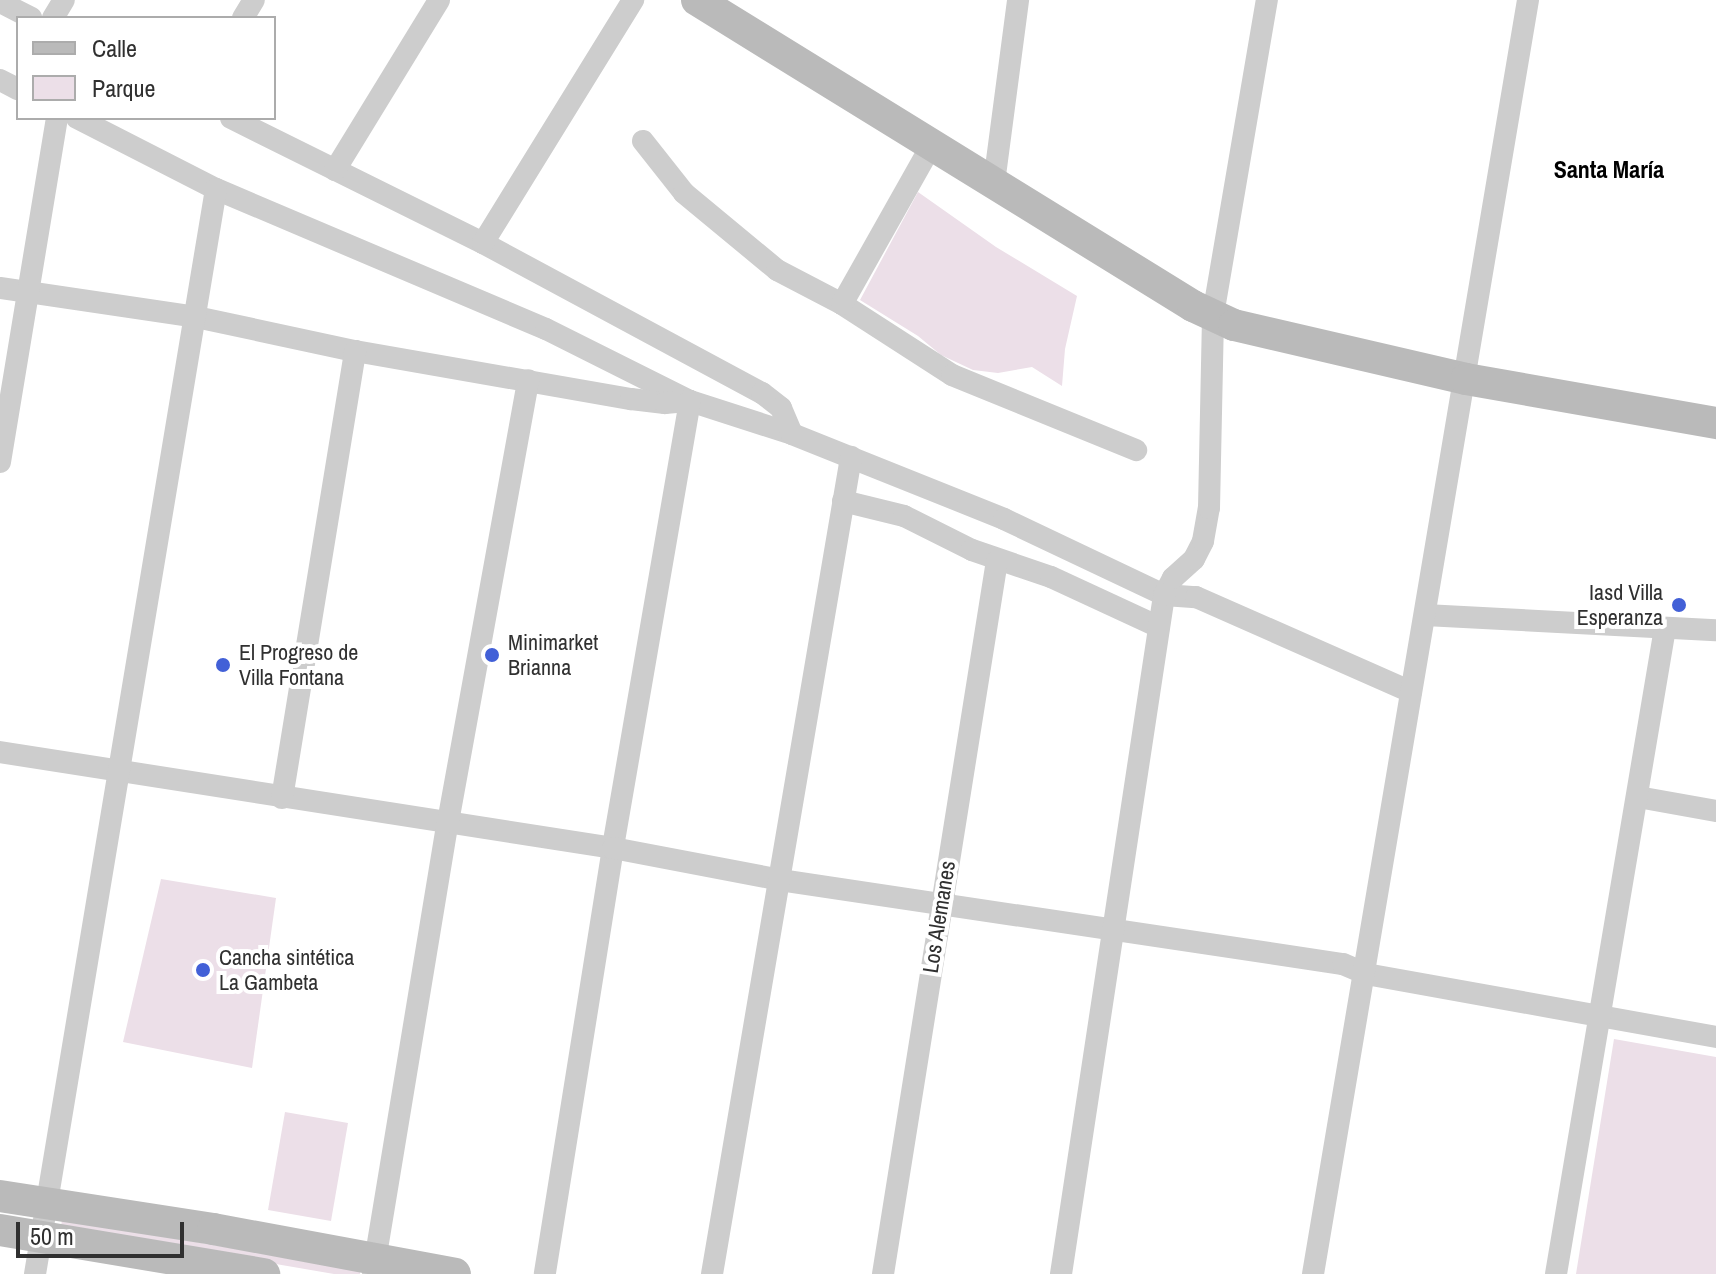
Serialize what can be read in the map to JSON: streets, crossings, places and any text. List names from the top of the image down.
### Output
{
  "streets": {
    "street": ["Los Alemanes"]
  },
  "districts": ["Santa María"],
  "places": [
    "Iasd Villa Esperanza",
    "Minimarket Brianna",
    "El Progreso de Villa Fontana",
    "Cancha sintética La Gambeta"
  ],
  "legend": ["Calle", "Parque"],
  "scale_bar": "50 m"
}
